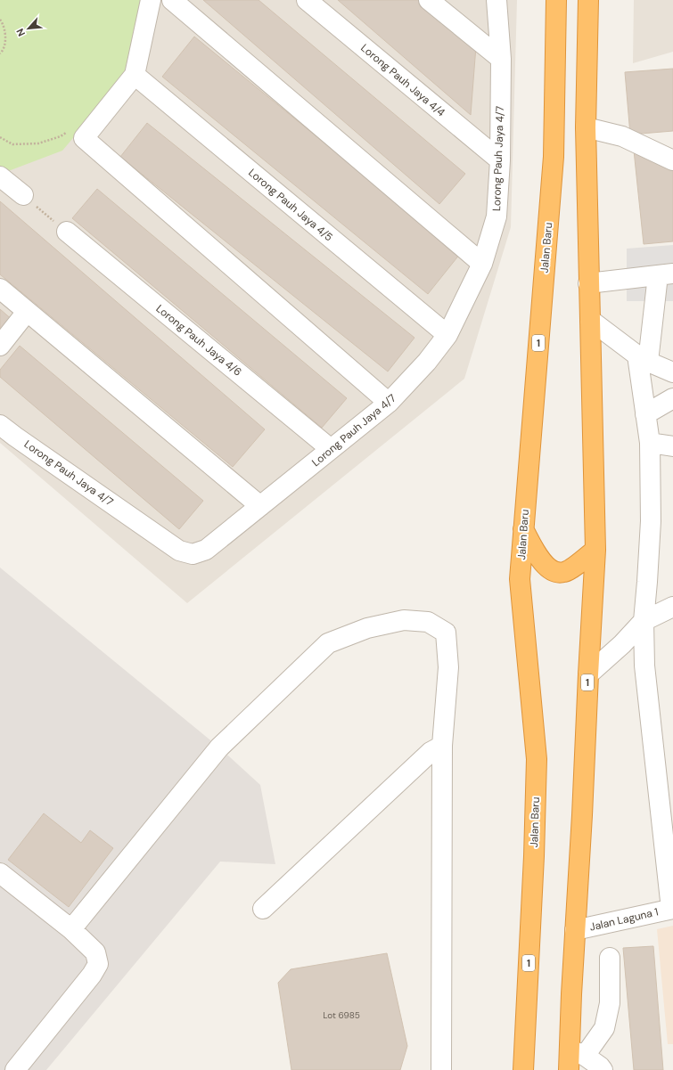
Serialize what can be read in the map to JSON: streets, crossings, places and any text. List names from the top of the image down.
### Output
{
  "streets": {
    "highway": ["Jalan Baru", "1"],
    "street": [
      "Lorong Pauh Jaya 4/4",
      "Lorong Pauh Jaya 4/7",
      "Lorong Pauh Jaya 4/5",
      "Lorong Pauh Jaya 4/6",
      "Jalan Laguna 1"
    ]
  },
  "crossings": [
    ["Lorong Pauh Jaya 4/4", "Lorong Pauh Jaya 4/7"],
    ["Lorong Pauh Jaya 4/7", "Lorong Pauh Jaya 4/5"],
    ["Lorong Pauh Jaya 4/7", "Lorong Pauh Jaya 4/6"],
    ["1", "Jalan Laguna 1"]
  ],
  "house_numbers": ["Lot 6985"],
  "north": "bottom left"
}
